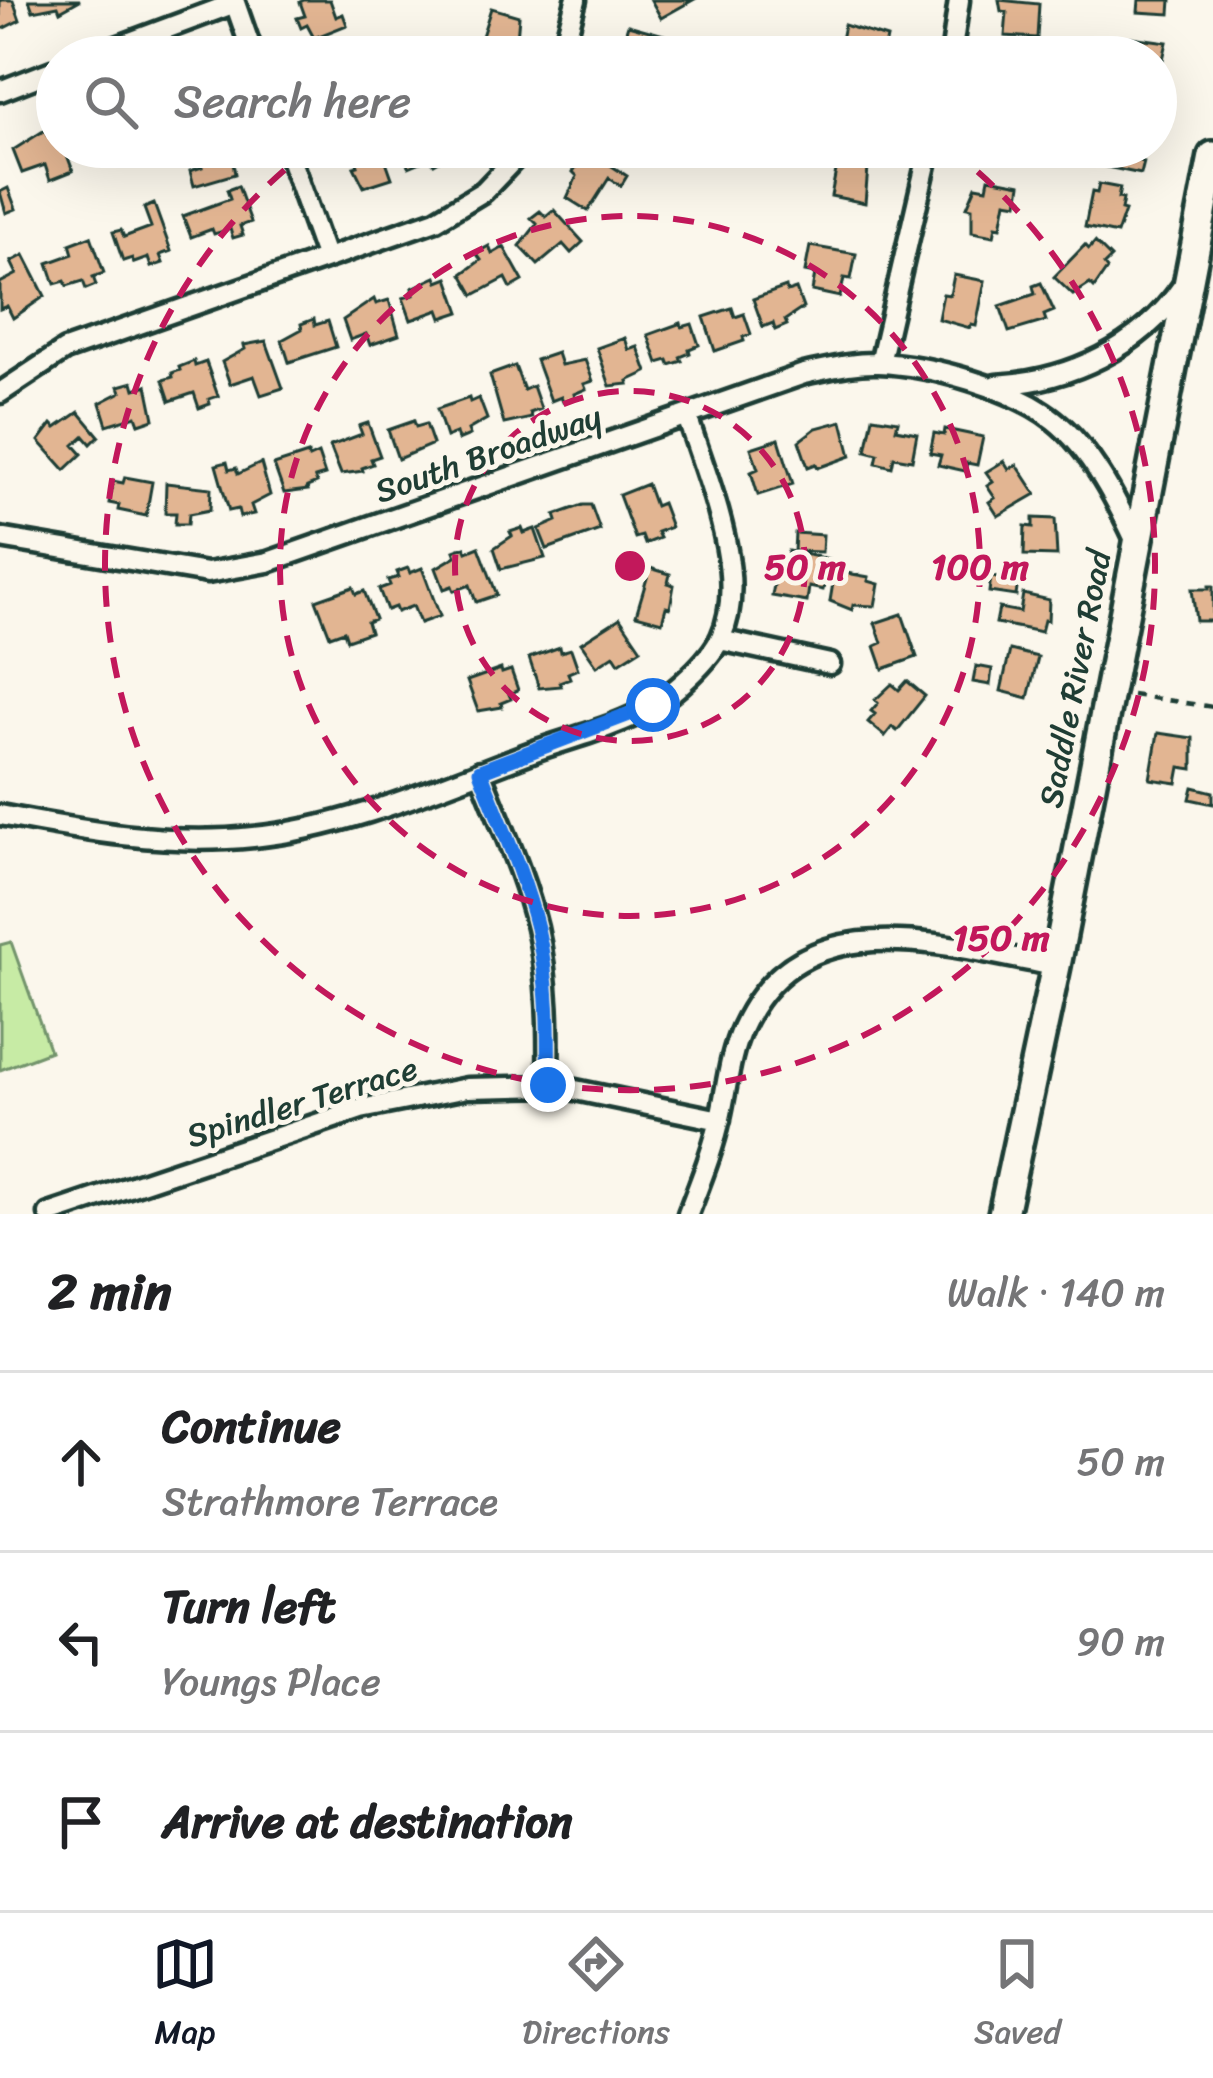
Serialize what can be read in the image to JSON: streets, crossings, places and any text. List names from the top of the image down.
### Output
{
  "streets": {
    "street": ["South Broadway", "Saddle River Road", "Spindler Terrace"]
  },
  "crossings": [
    ["South Broadway", "Saddle River Road"]
  ],
  "page": {
    "search": "Search here",
    "heading": ["2 min", "Walk · 140 m"],
    "list": [
      ["Continue", "Strathmore Terrace", "50 m"],
      ["Turn left", "Youngs Place", "90 m"],
      "Arrive at destination"
    ],
    "nav": ["Map", "Directions", "Saved"]
  },
  "rings": ["50 m", "100 m", "150 m"]
}
